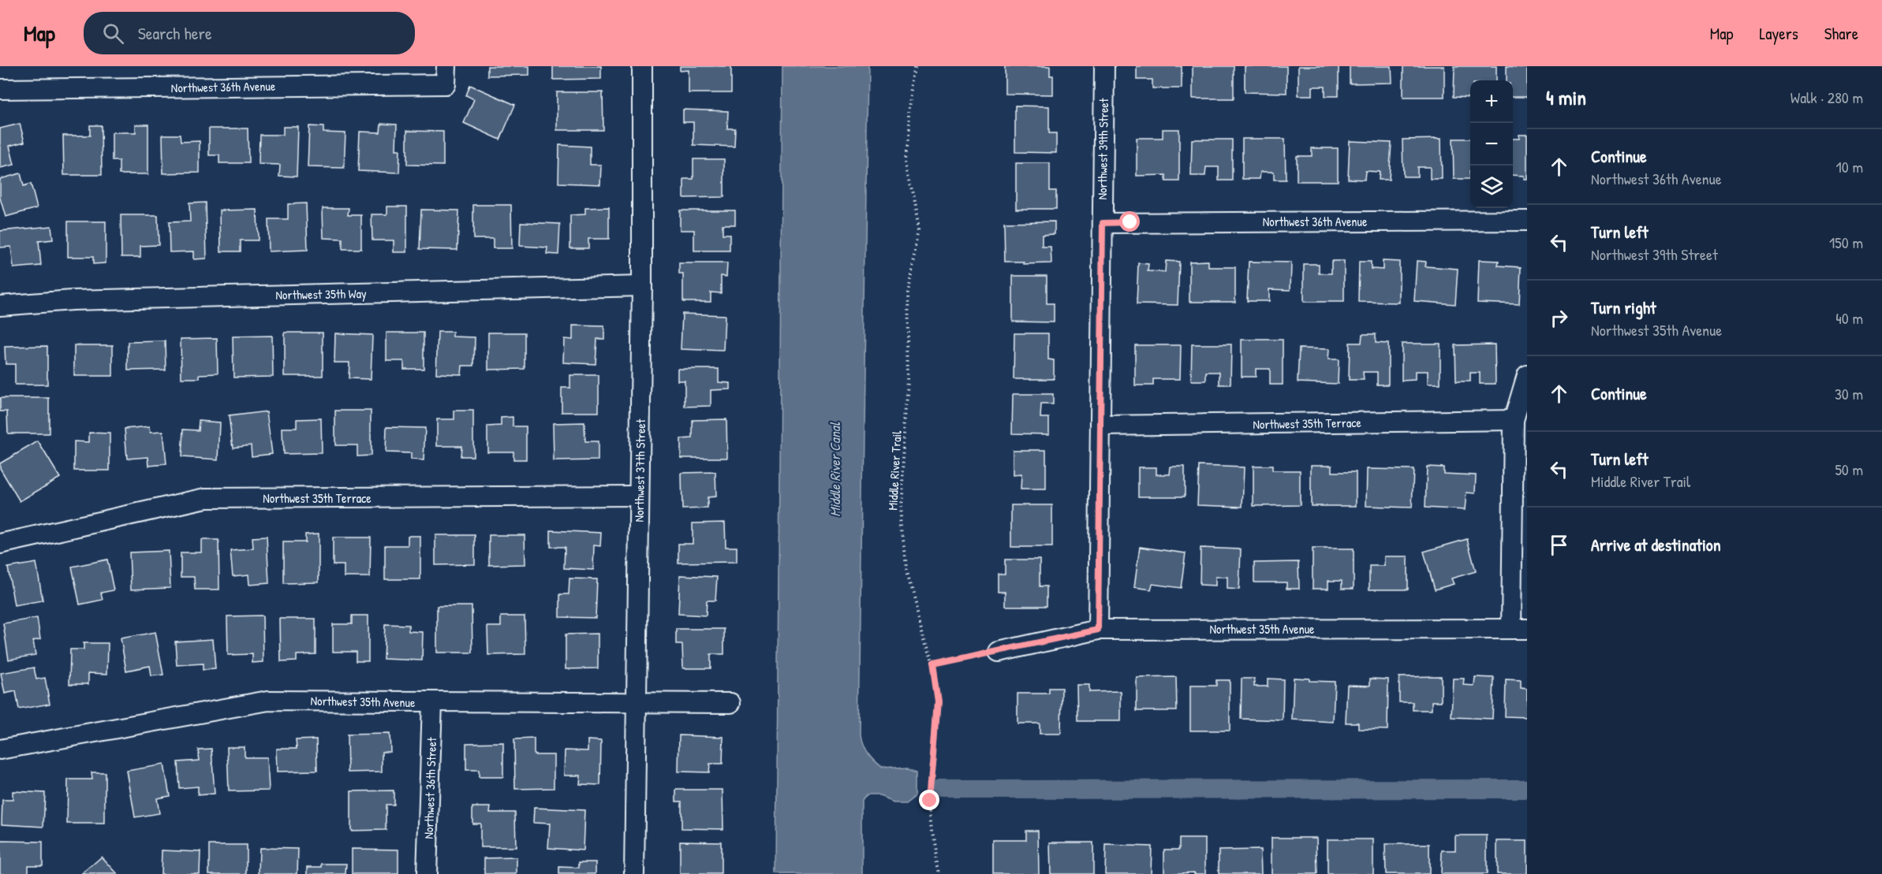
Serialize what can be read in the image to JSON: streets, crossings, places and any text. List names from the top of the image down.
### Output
{
  "streets": {
    "street": [
      "Northwest 36th Avenue",
      "Northwest 39th Street",
      "Northwest 35th Way",
      "Northwest 35th Terrace",
      "Northwest 37th Street",
      "Northwest 35th Avenue",
      "Northwest 36th Street"
    ],
    "path": ["Middle River Trail"]
  },
  "crossings": [
    ["Northwest 36th Avenue", "Northwest 39th Street"],
    ["Northwest 39th Street", "Northwest 35th Terrace"],
    ["Northwest 39th Street", "Northwest 35th Avenue"],
    ["Northwest 35th Way", "Northwest 37th Street"],
    ["Northwest 35th Terrace", "Northwest 37th Street"],
    ["Northwest 37th Street", "Northwest 35th Avenue"],
    ["Northwest 35th Avenue", "Northwest 36th Street"]
  ],
  "water": ["Middle River Canal"],
  "page": {
    "header": "Map",
    "search": "Search here",
    "nav": ["Map", "Layers", "Share"],
    "heading": ["4 min", "Walk · 280 m"],
    "map_buttons": ["+", "−"],
    "list": [
      ["Continue", "Northwest 36th Avenue", "10 m"],
      ["Turn left", "Northwest 39th Street", "150 m"],
      ["Turn right", "Northwest 35th Avenue", "40 m"],
      ["Continue", "30 m"],
      ["Turn left", "Middle River Trail", "50 m"],
      "Arrive at destination"
    ]
  }
}
